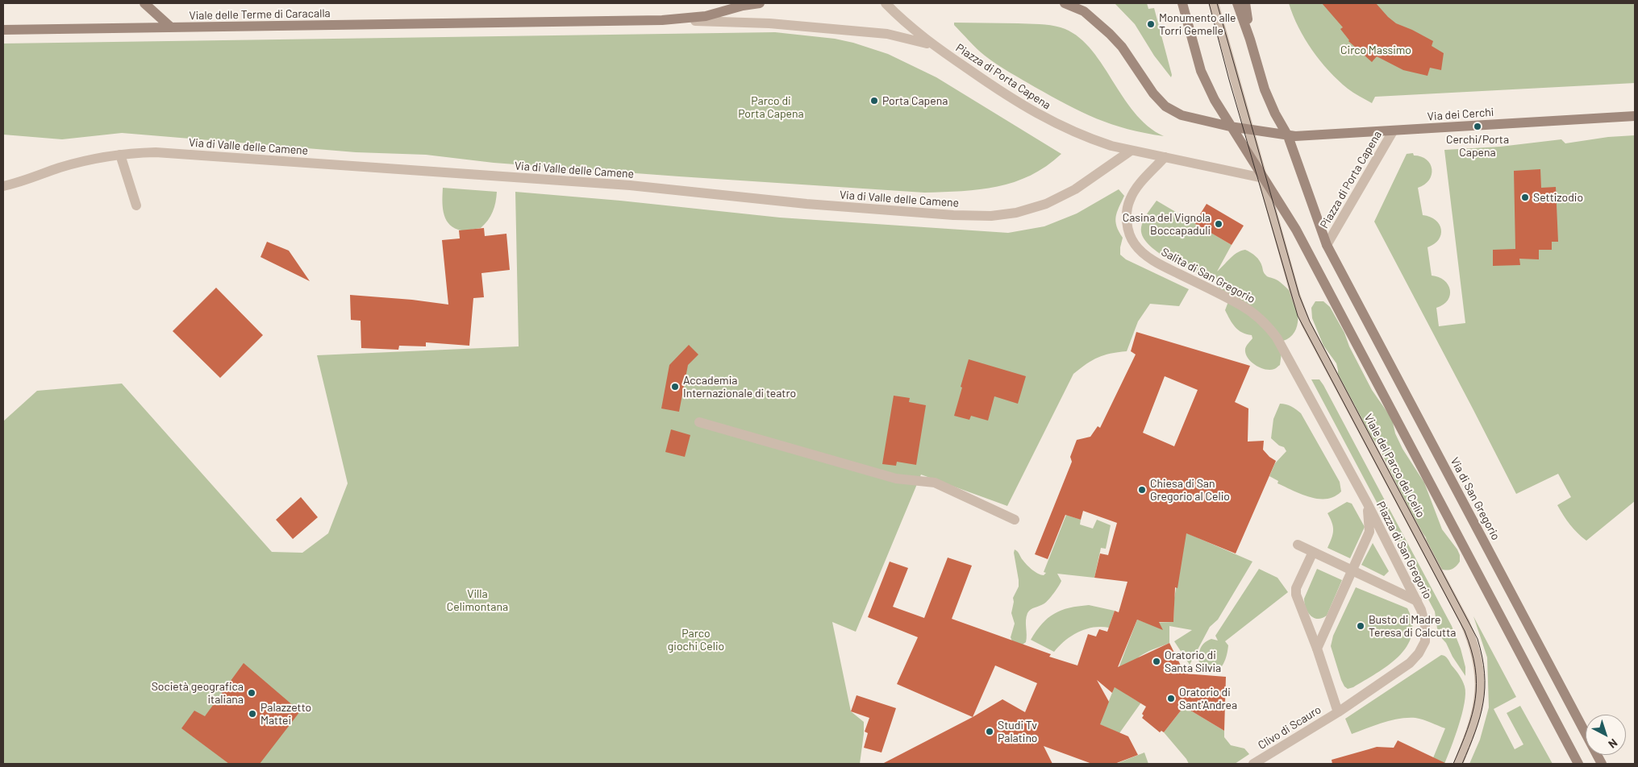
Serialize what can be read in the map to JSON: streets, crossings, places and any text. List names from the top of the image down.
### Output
{
  "streets": {
    "main road": [
      "Viale delle Terme di Caracalla",
      "Piazza di Porta Capena",
      "Via dei Cerchi",
      "Via di San Gregorio"
    ],
    "street": [
      "Via di Valle delle Camene",
      "Salita di San Gregorio",
      "Viale del Parco del Celio",
      "Piazza di San Gregorio",
      "Clivo di Scauro"
    ]
  },
  "crossings": [
    ["Viale delle Terme di Caracalla", "Piazza di Porta Capena"],
    ["Piazza di Porta Capena", "Via dei Cerchi"],
    ["Piazza di Porta Capena", "Via di Valle delle Camene"],
    ["Piazza di Porta Capena", "Salita di San Gregorio"],
    ["Piazza di Porta Capena", "Viale del Parco del Celio"],
    ["Piazza di Porta Capena", "Via di San Gregorio"],
    ["Salita di San Gregorio", "Piazza di San Gregorio"],
    ["Piazza di San Gregorio", "Clivo di Scauro"]
  ],
  "parks": [
    "Circo Massimo",
    "Parco di Porta Capena",
    "Villa Celimontana",
    "Parco giochi Celio"
  ],
  "places": [
    "Monumento alle Torri Gemelle",
    "Porta Capena",
    "Cerchi/Porta Capena",
    "Settizodio",
    "Casina del Vignola Boccapaduli",
    "Accademia Internazionale di teatro",
    "Chiesa di San Gregorio al Celio",
    "Busto di Madre Teresa di Calcutta",
    "Oratorio di Santa Silvia",
    "Società geografica italiana",
    "Oratorio di Sant'Andrea",
    "Palazzetto Mattei",
    "Studi Tv Palatino"
  ],
  "north": "bottom right"
}
